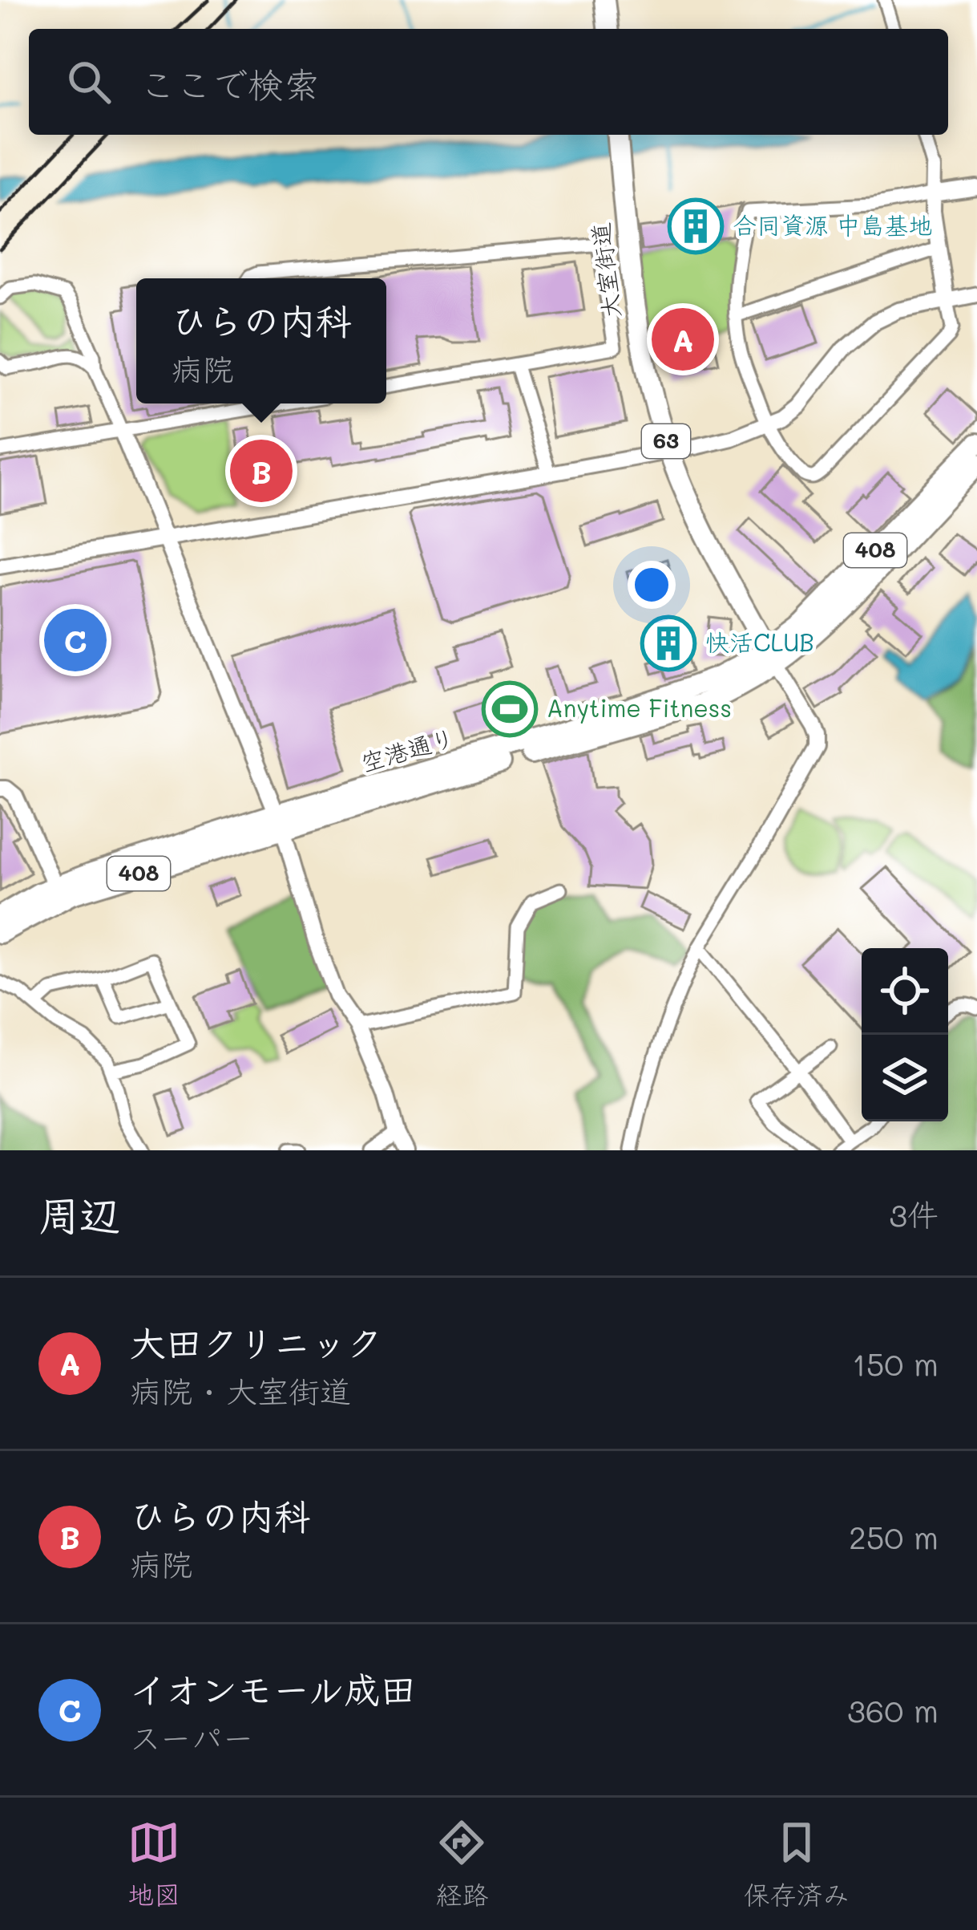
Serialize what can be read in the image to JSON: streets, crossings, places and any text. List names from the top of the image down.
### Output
{
  "streets": {
    "main road": [
      "大室街道",
      "63",
      "408",
      "空港通り"
    ]
  },
  "crossings": [
    ["大室街道", "空港通り"]
  ],
  "places": {
    "building": ["合同資源 中島基地", "快活CLUB"],
    "sports": ["Anytime Fitness"]
  },
  "page": {
    "search": "ここで検索",
    "popup": ["ひらの内科", "病院"],
    "pins": ["A", "B", "C"],
    "heading": ["周辺", "3件"],
    "list": [
      {
        "mark": "A",
        "name": "大田クリニック",
        "note": "病院 · 大室街道",
        "value": "150 m"
      },
      {
        "mark": "B",
        "name": "ひらの内科",
        "note": "病院",
        "value": "250 m"
      },
      {
        "mark": "C",
        "name": "イオンモール成田",
        "note": "スーパー",
        "value": "360 m"
      }
    ],
    "nav": ["地図", "経路", "保存済み"]
  }
}
